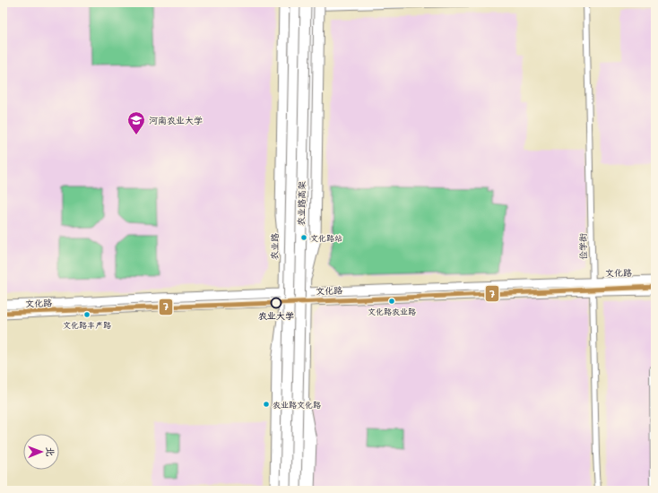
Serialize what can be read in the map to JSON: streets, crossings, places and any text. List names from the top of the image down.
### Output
{
  "streets": {
    "highway": ["农业路高架"],
    "main road": ["农业路", "文化路"],
    "street": ["俭学街"]
  },
  "crossings": [
    ["农业路", "文化路"],
    ["俭学街", "文化路"]
  ],
  "places": {
    "school or university": ["河南农业大学"],
    "other": [
      "文化路站",
      "文化路农业路",
      "农业大学",
      "文化路丰产路",
      "农业路文化路"
    ]
  },
  "lines": ["transit line 7"],
  "north": "right"
}
